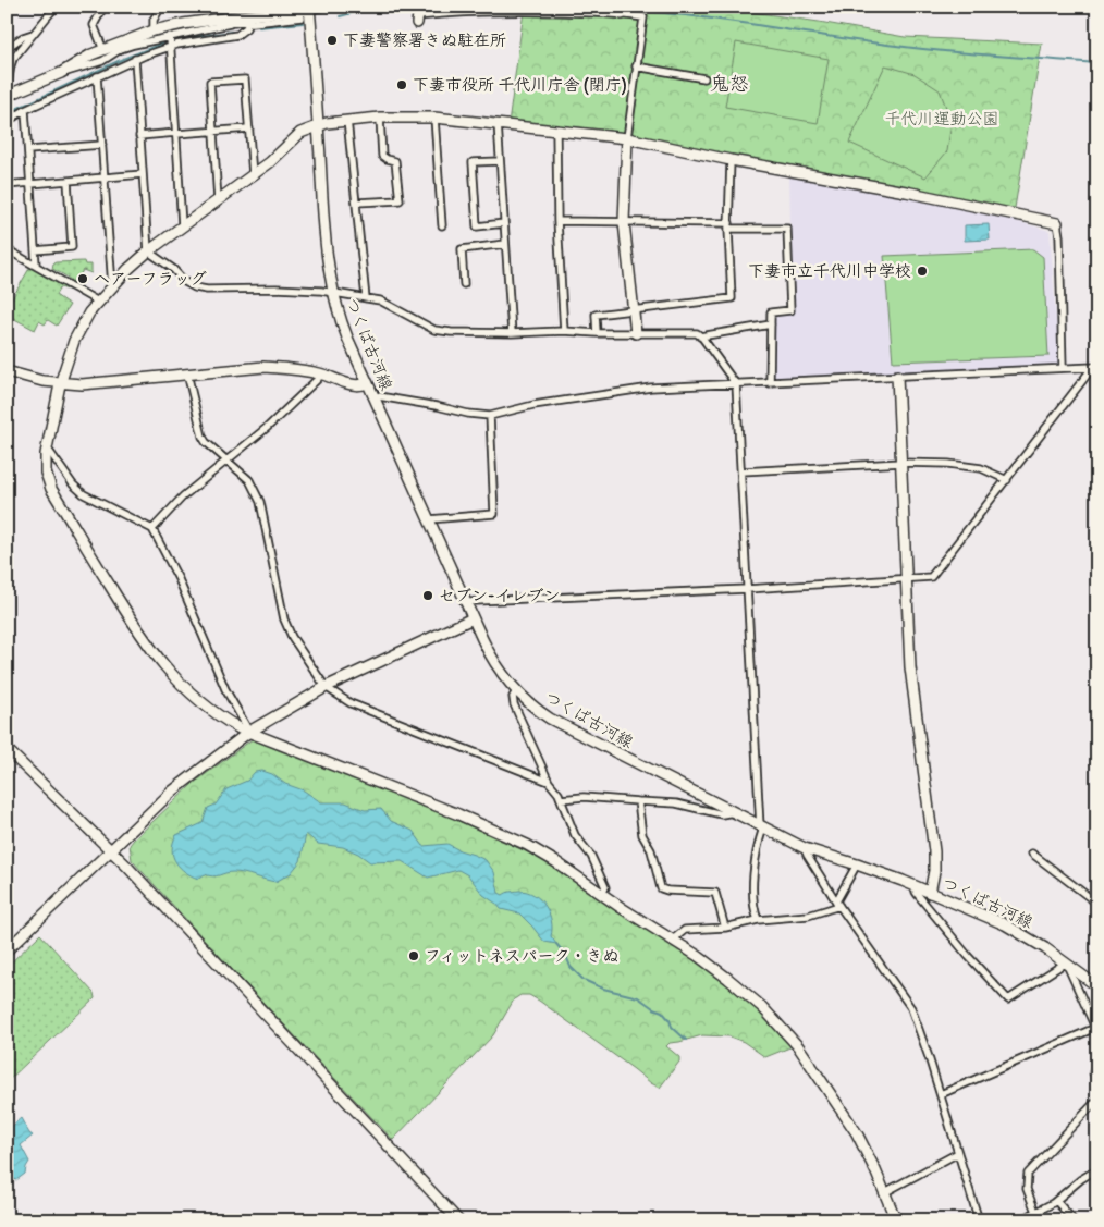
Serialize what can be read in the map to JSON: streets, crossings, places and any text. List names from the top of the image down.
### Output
{
  "streets": {
    "street": ["つくば古河線"]
  },
  "districts": ["鬼怒"],
  "parks": ["千代川運動公園"],
  "places": [
    "下妻警察署きぬ駐在所",
    "下妻市役所 千代川庁舎 (閉庁)",
    "下妻市立千代川中学校",
    "ヘアーフラッグ",
    "セブン-イレブン",
    "フィットネスパーク・きぬ"
  ]
}
